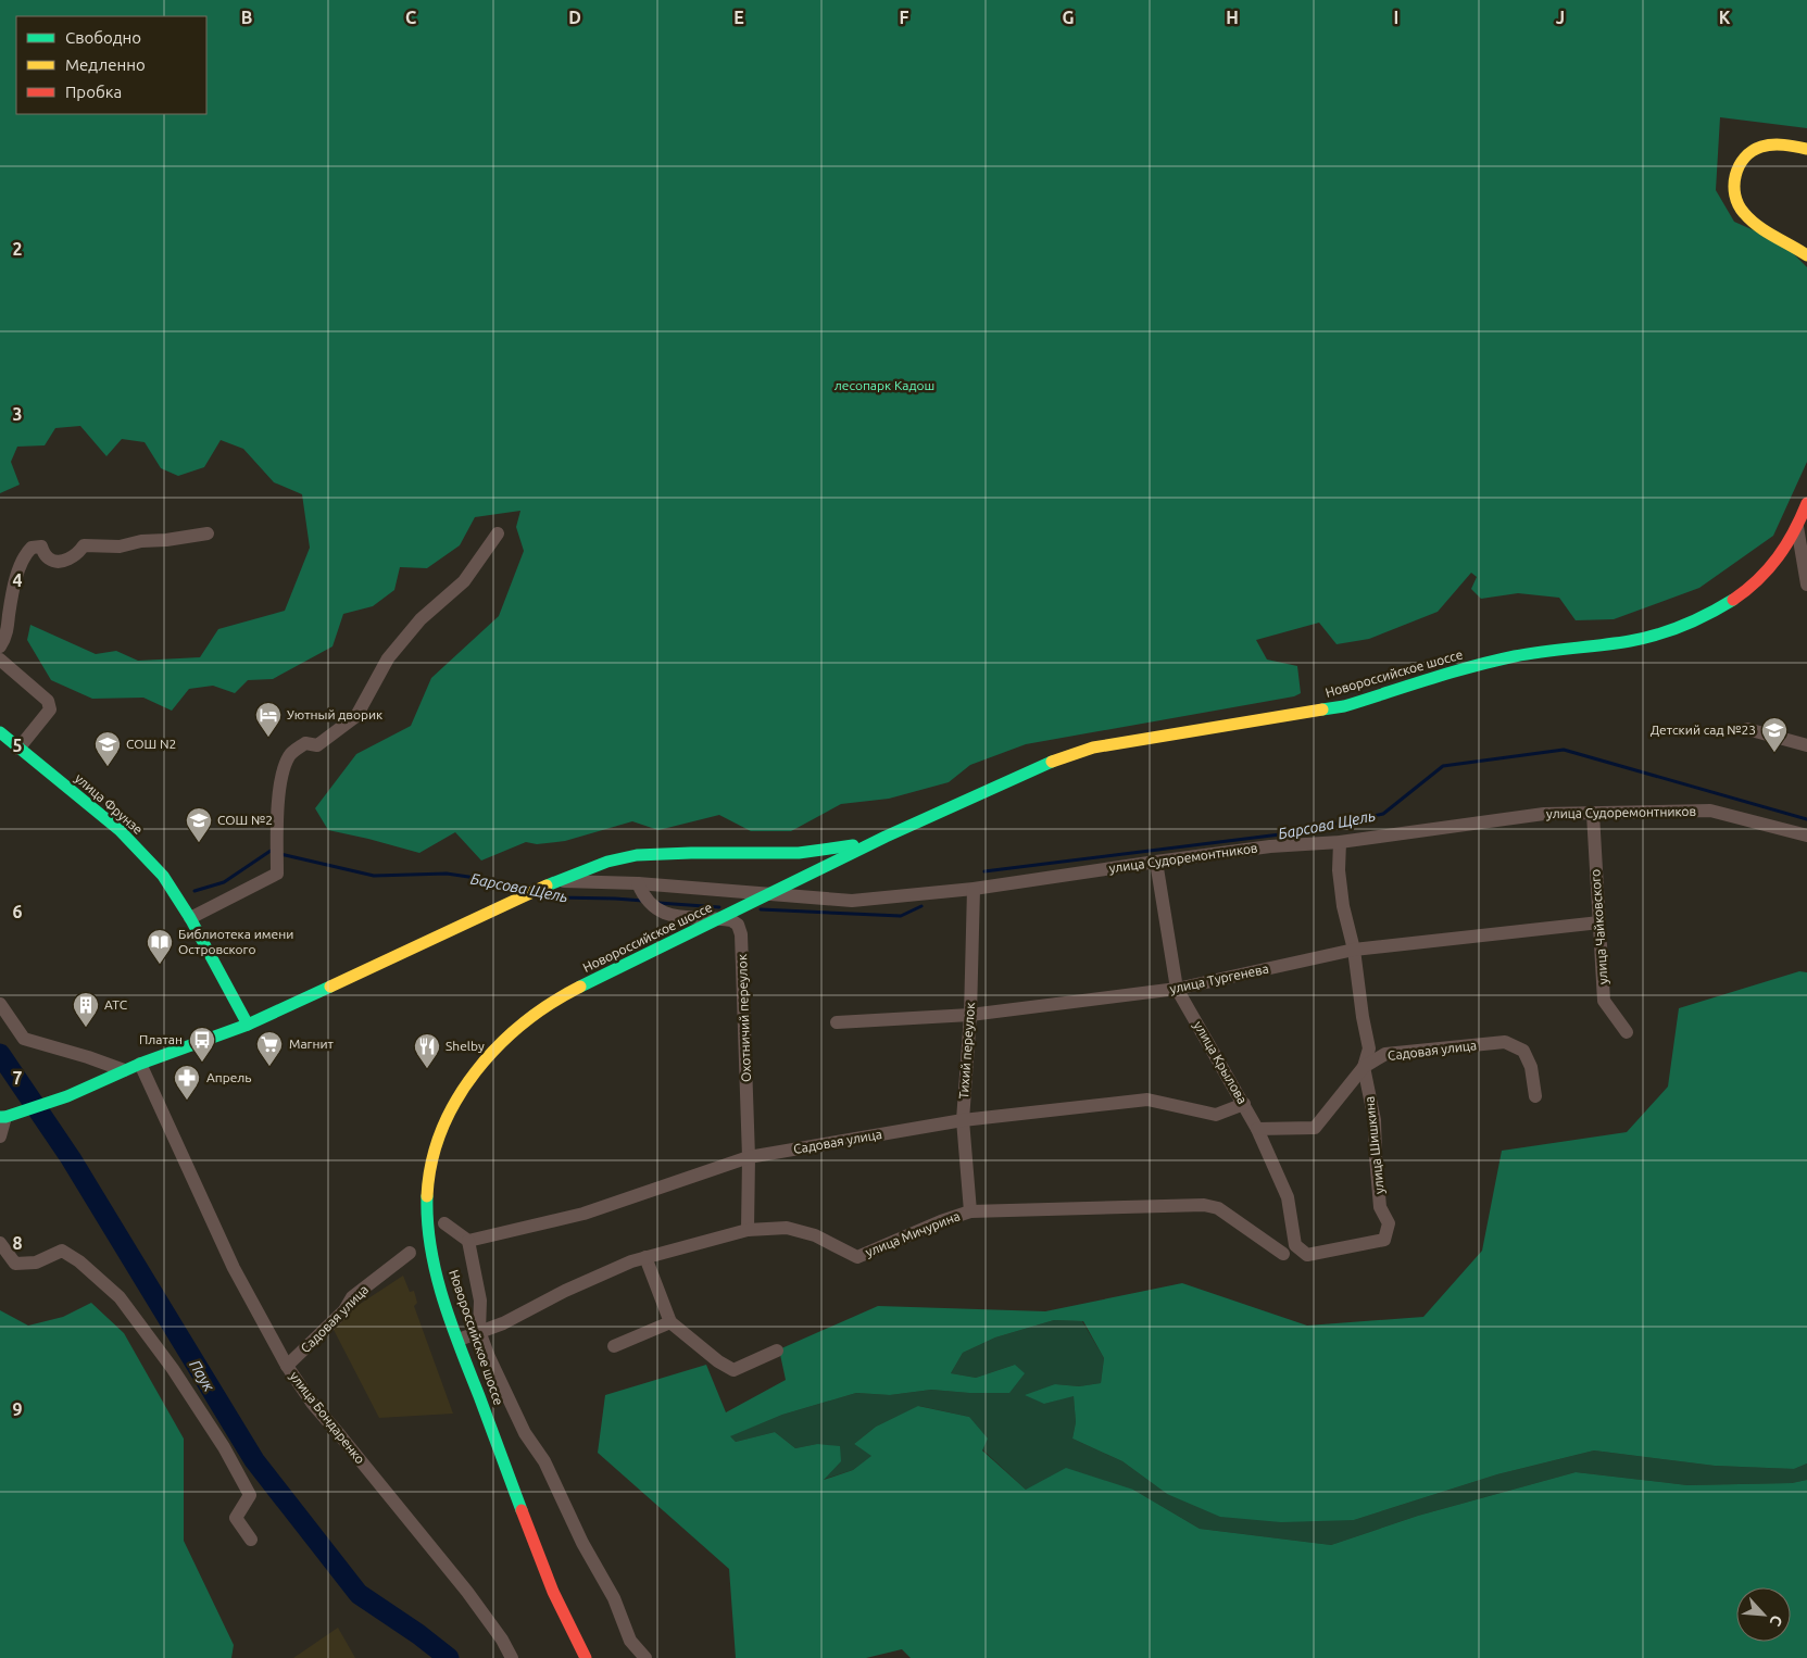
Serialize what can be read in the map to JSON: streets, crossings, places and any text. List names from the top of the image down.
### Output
{
  "streets": {
    "main road": ["Новороссийское шоссе", "улица Фрунзе"],
    "street": [
      "улица Судоремонтников",
      "улица Чайковского",
      "улица Тургенева",
      "Охотничий переулок",
      "Тихий переулок",
      "Садовая улица",
      "улица Крылова",
      "улица Шишкина",
      "улица Мичурина",
      "улица Бондаренко"
    ]
  },
  "crossings": [
    ["Новороссийское шоссе", "улица Фрунзе"],
    ["Новороссийское шоссе", "улица Судоремонтников"],
    ["Новороссийское шоссе", "улица Мичурина"],
    ["Новороссийское шоссе", "улица Бондаренко"],
    ["улица Судоремонтников", "улица Чайковского"],
    ["улица Судоремонтников", "Охотничий переулок"],
    ["улица Судоремонтников", "Тихий переулок"],
    ["улица Судоремонтников", "улица Крылова"],
    ["улица Судоремонтников", "улица Шишкина"],
    ["улица Чайковского", "улица Тургенева"],
    ["улица Тургенева", "Тихий переулок"],
    ["улица Тургенева", "улица Крылова"],
    ["улица Тургенева", "улица Шишкина"],
    ["Охотничий переулок", "Садовая улица"],
    ["Охотничий переулок", "улица Мичурина"],
    ["Тихий переулок", "Садовая улица"],
    ["Тихий переулок", "улица Мичурина"],
    ["Садовая улица", "улица Крылова"],
    ["Садовая улица", "улица Шишкина"],
    ["Садовая улица", "улица Бондаренко"],
    ["улица Крылова", "улица Шишкина"]
  ],
  "water": ["Барсова Щель", "Паук"],
  "parks": ["лесопарк Кадош"],
  "places": {
    "hotel": ["Уютный дворик"],
    "school or university": ["Детский сад №23", "СОШ N2", "СОШ №2"],
    "library": ["Библиотека имени Островского"],
    "building": ["АТС"],
    "bus stop": ["Платан"],
    "supermarket": ["Магнит"],
    "restaurant": ["Shelby"],
    "pharmacy": ["Апрель"]
  },
  "legend": ["Свободно", "Медленно", "Пробка"],
  "north": "bottom right",
  "grid": {
    "columns": [
      "B",
      "C",
      "D",
      "E",
      "F",
      "G",
      "H",
      "I",
      "J",
      "K"
    ],
    "rows": [
      "2",
      "3",
      "4",
      "5",
      "6",
      "7",
      "8",
      "9"
    ]
  }
}
